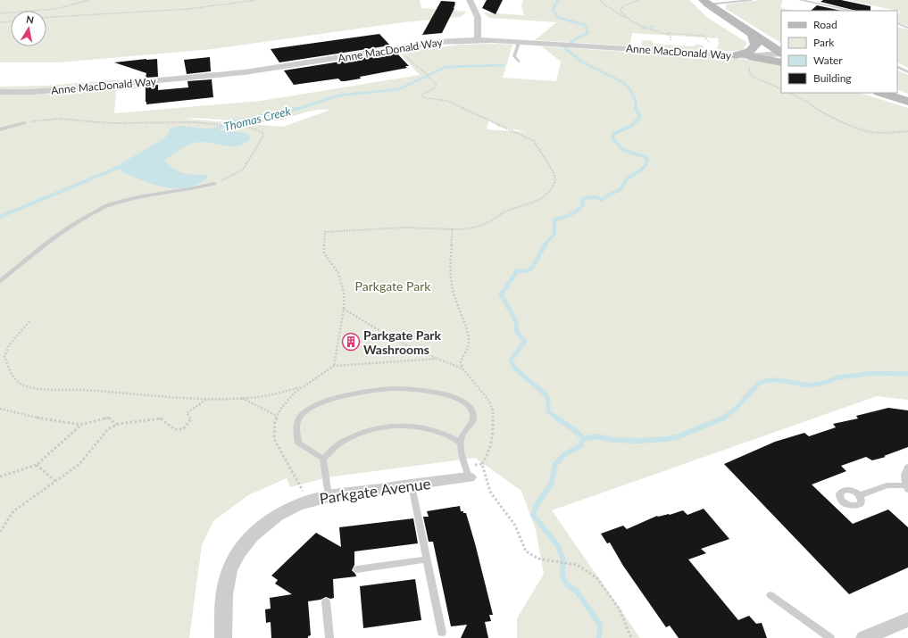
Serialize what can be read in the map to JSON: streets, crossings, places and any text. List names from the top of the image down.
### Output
{
  "streets": {
    "street": ["Anne MacDonald Way", "Parkgate Avenue"]
  },
  "water": ["Thomas Creek"],
  "parks": ["Parkgate Park"],
  "places": {
    "building": ["Parkgate Park Washrooms"]
  },
  "legend": [
    "Road",
    "Park",
    "Water",
    "Building"
  ],
  "north": "top"
}
